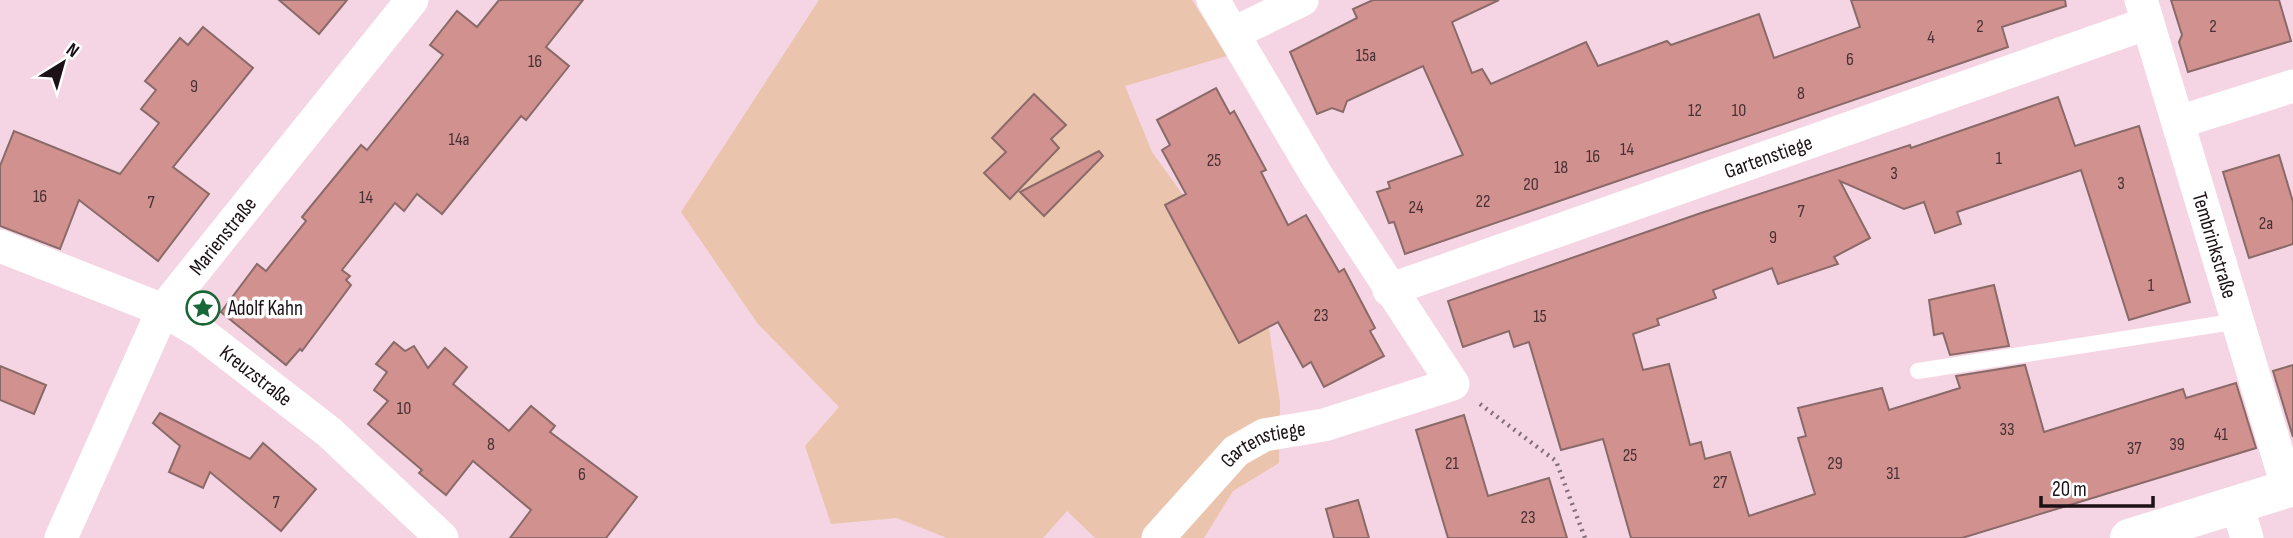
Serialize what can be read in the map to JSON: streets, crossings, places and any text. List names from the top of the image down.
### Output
{
  "streets": {
    "street": [
      "Gartenstiege",
      "Marienstraße",
      "Tembrinkstraße",
      "Kreuzstraße"
    ]
  },
  "crossings": [
    ["Gartenstiege", "Tembrinkstraße"],
    ["Marienstraße", "Kreuzstraße"]
  ],
  "places": {
    "place": ["Adolf Kahn"]
  },
  "house_numbers": [
    "2",
    "2",
    "4",
    "15a",
    "6",
    "16",
    "9",
    "8",
    "12",
    "10",
    "14a",
    "14",
    "16",
    "1",
    "25",
    "18",
    "3",
    "3",
    "20",
    "16",
    "14",
    "22",
    "7",
    "24",
    "7",
    "2a",
    "9",
    "1",
    "23",
    "15",
    "10",
    "33",
    "41",
    "8",
    "39",
    "37",
    "25",
    "21",
    "29",
    "31",
    "6",
    "27",
    "7",
    "23"
  ],
  "scale_bar": "20 m",
  "north": "top right"
}
